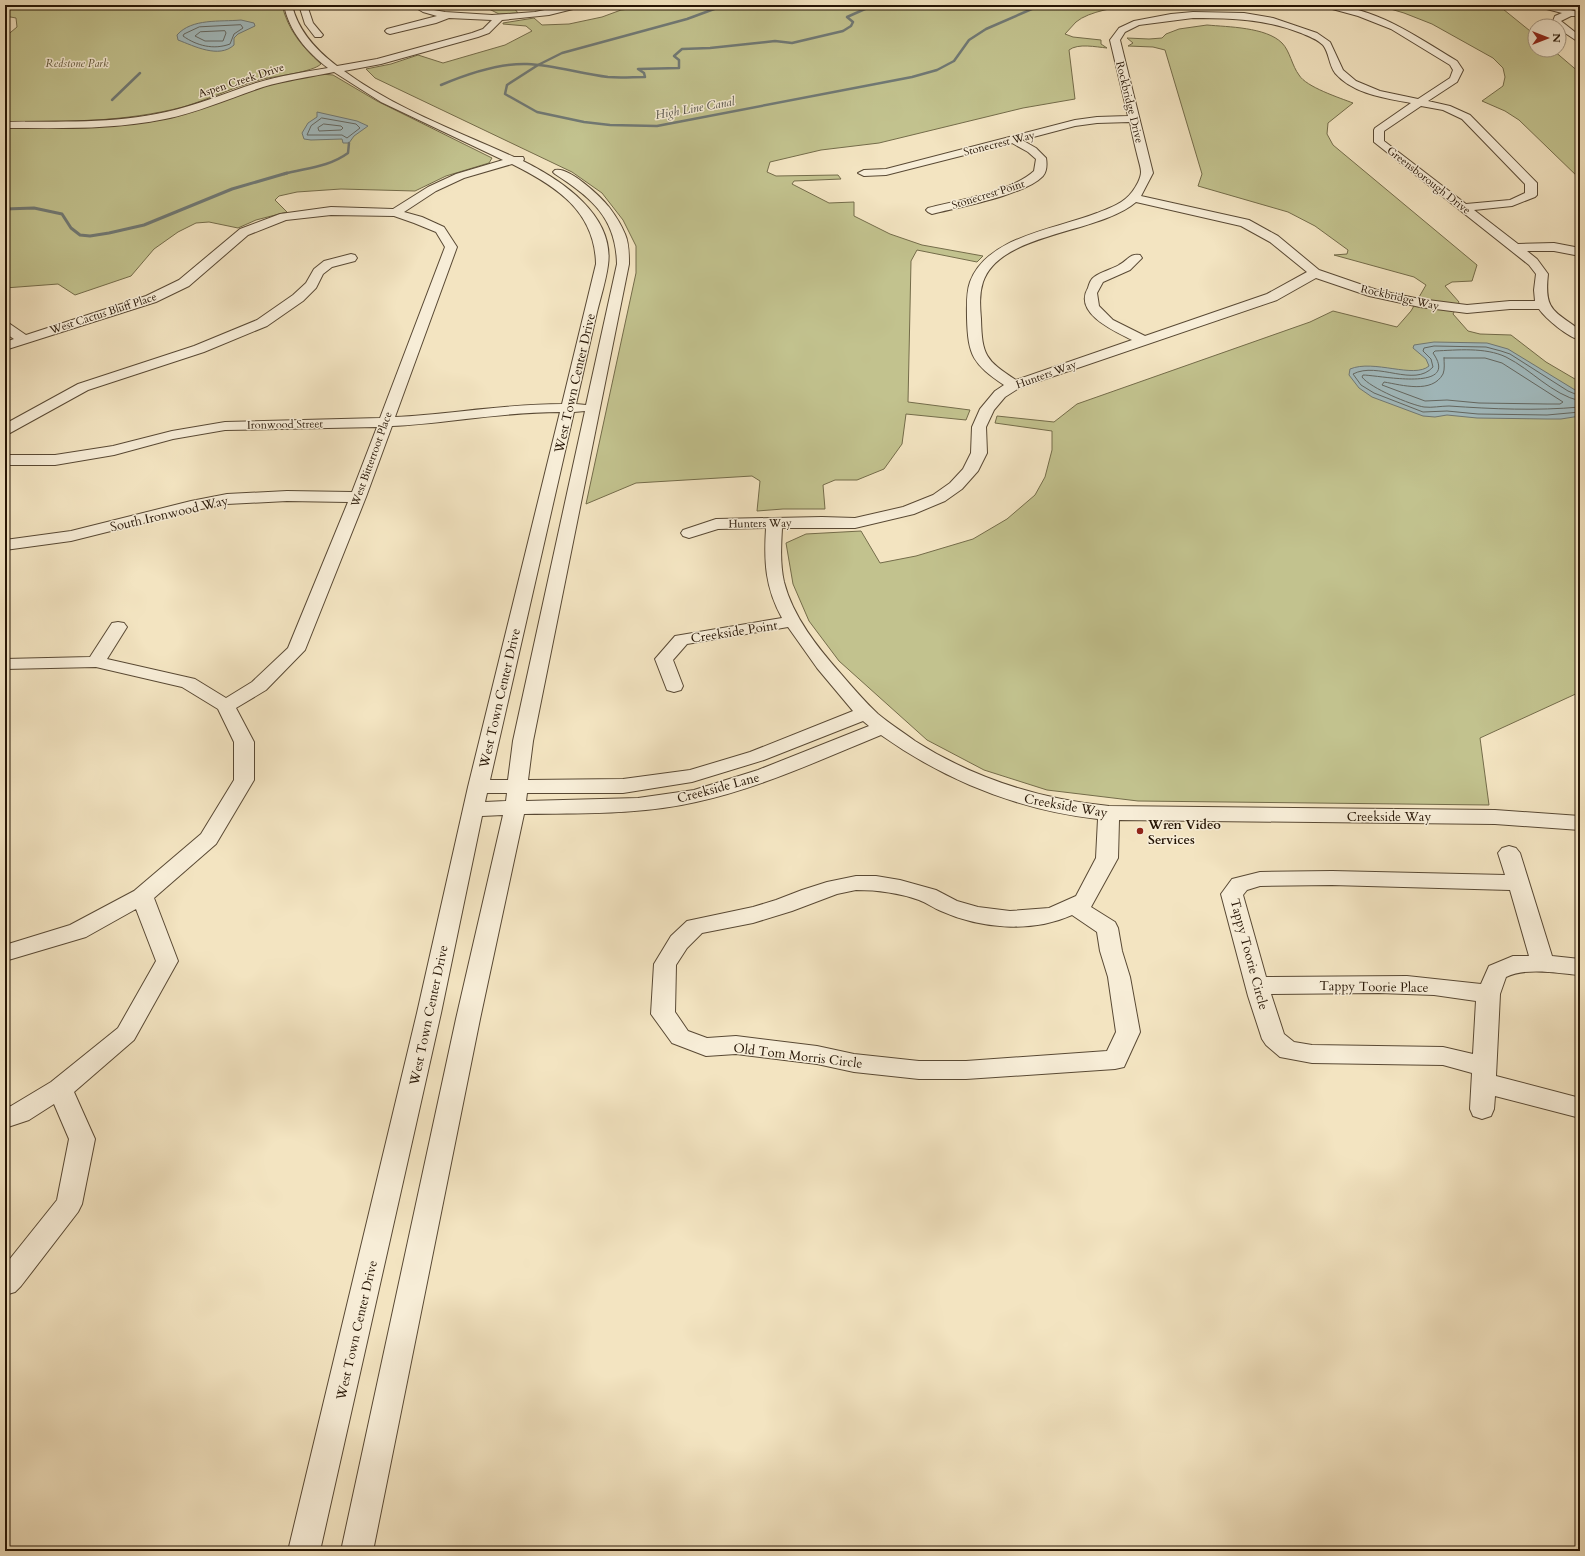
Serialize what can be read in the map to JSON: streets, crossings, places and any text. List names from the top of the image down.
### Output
{
  "streets": {
    "street": [
      "Aspen Creek Drive",
      "Rockbridge Drive",
      "Stonecrest Way",
      "Greensborough Drive",
      "Stonecrest Point",
      "Rockbridge Way",
      "West Cactus Bluff Place",
      "Hunters Way",
      "West Town Center Drive",
      "Ironwood Street",
      "West Bitterroot Place",
      "South Ironwood Way",
      "Creekside Point",
      "Creekside Lane",
      "Creekside Way",
      "Tappy Toorie Circle",
      "Tappy Toorie Place",
      "Old Tom Morris Circle"
    ]
  },
  "crossings": [
    ["Aspen Creek Drive", "West Town Center Drive"],
    ["Rockbridge Drive", "Stonecrest Way"],
    ["Rockbridge Drive", "Greensborough Drive"],
    ["Rockbridge Drive", "Rockbridge Way"],
    ["Rockbridge Drive", "Hunters Way"],
    ["Stonecrest Way", "Stonecrest Point"],
    ["Greensborough Drive", "Rockbridge Way"],
    ["Rockbridge Way", "Hunters Way"],
    ["West Cactus Bluff Place", "West Bitterroot Place"],
    ["Hunters Way", "Creekside Way"],
    ["West Town Center Drive", "Ironwood Street"],
    ["West Town Center Drive", "Creekside Lane"],
    ["Ironwood Street", "West Bitterroot Place"],
    ["West Bitterroot Place", "South Ironwood Way"],
    ["Creekside Point", "Creekside Way"],
    ["Creekside Lane", "Creekside Way"],
    ["Creekside Way", "Old Tom Morris Circle"],
    ["Tappy Toorie Circle", "Tappy Toorie Place"]
  ],
  "water": ["High Line Canal"],
  "parks": ["Redstone Park"],
  "places": ["Wren Video Services"],
  "north": "right"
}
